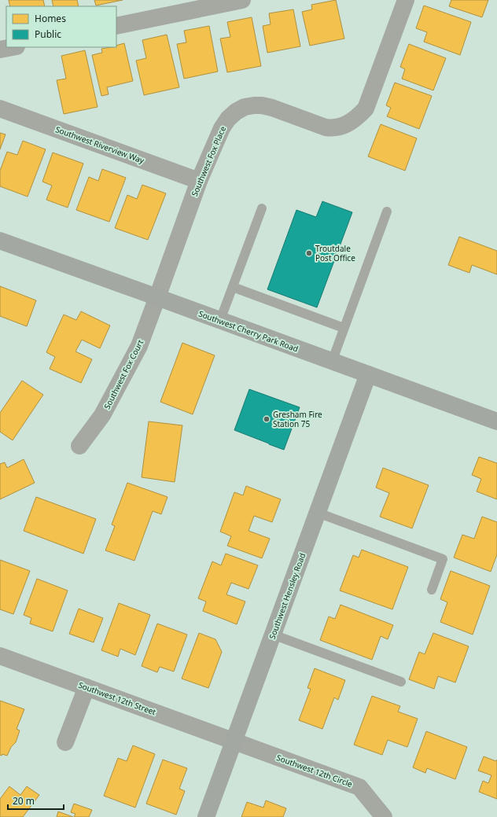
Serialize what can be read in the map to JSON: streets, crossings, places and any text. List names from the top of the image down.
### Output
{
  "streets": {
    "street": [
      "Southwest Riverview Way",
      "Southwest Fox Place",
      "Southwest Cherry Park Road",
      "Southwest Fox Court",
      "Southwest Hensley Road",
      "Southwest 12th Street",
      "Southwest 12th Circle"
    ]
  },
  "crossings": [
    ["Southwest Riverview Way", "Southwest Fox Place"],
    ["Southwest Fox Place", "Southwest Cherry Park Road"],
    ["Southwest Fox Place", "Southwest Fox Court"],
    ["Southwest Cherry Park Road", "Southwest Fox Court"],
    ["Southwest Cherry Park Road", "Southwest Hensley Road"],
    ["Southwest Hensley Road", "Southwest 12th Street"],
    ["Southwest Hensley Road", "Southwest 12th Circle"],
    ["Southwest 12th Street", "Southwest 12th Circle"]
  ],
  "places": ["Troutdale Post Office", "Gresham Fire Station 75"],
  "legend": ["Homes", "Public"],
  "scale_bar": "20 m"
}
